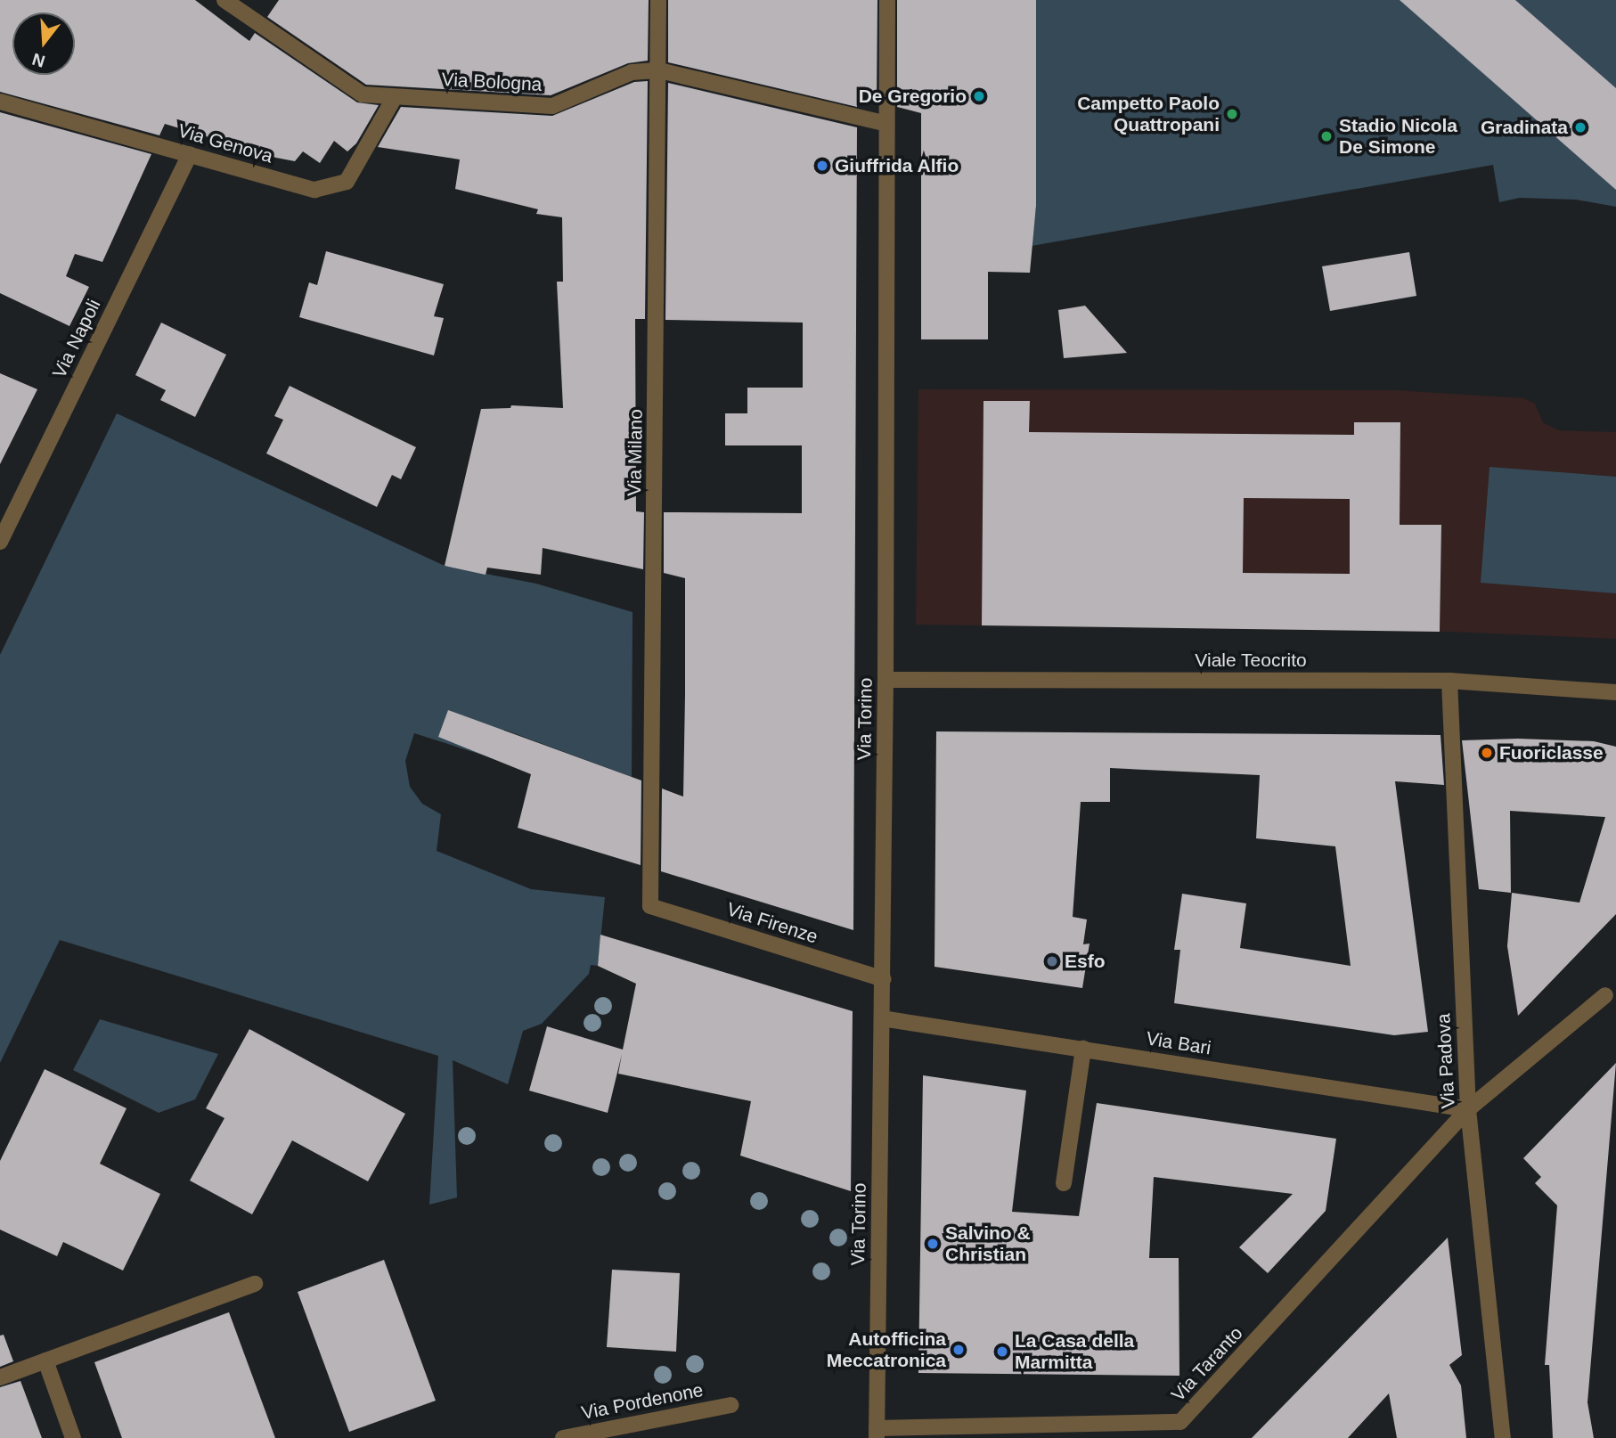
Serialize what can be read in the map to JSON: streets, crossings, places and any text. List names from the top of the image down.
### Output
{
  "streets": {
    "street": [
      "Via Bologna",
      "Via Genova",
      "Via Napoli",
      "Via Milano",
      "Viale Teocrito",
      "Via Torino",
      "Via Firenze",
      "Via Bari",
      "Via Padova",
      "Via Taranto",
      "Via Pordenone"
    ]
  },
  "crossings": [
    ["Via Bologna", "Via Genova"],
    ["Via Bologna", "Via Milano"],
    ["Via Bologna", "Via Torino"],
    ["Via Genova", "Via Napoli"],
    ["Via Milano", "Via Firenze"],
    ["Viale Teocrito", "Via Torino"],
    ["Viale Teocrito", "Via Padova"],
    ["Via Torino", "Via Firenze"],
    ["Via Torino", "Via Bari"],
    ["Via Torino", "Via Taranto"],
    ["Via Bari", "Via Padova"],
    ["Via Bari", "Via Taranto"],
    ["Via Padova", "Via Taranto"]
  ],
  "places": [
    "De Gregorio",
    "Campetto Paolo Quattropani",
    "Gradinata",
    "Stadio Nicola De Simone",
    "Giuffrida Alfio",
    "Fuoriclasse",
    "Esfo",
    "Salvino & Christian",
    "Autofficina Meccatronica",
    "La Casa della Marmitta"
  ],
  "north": "bottom"
}
